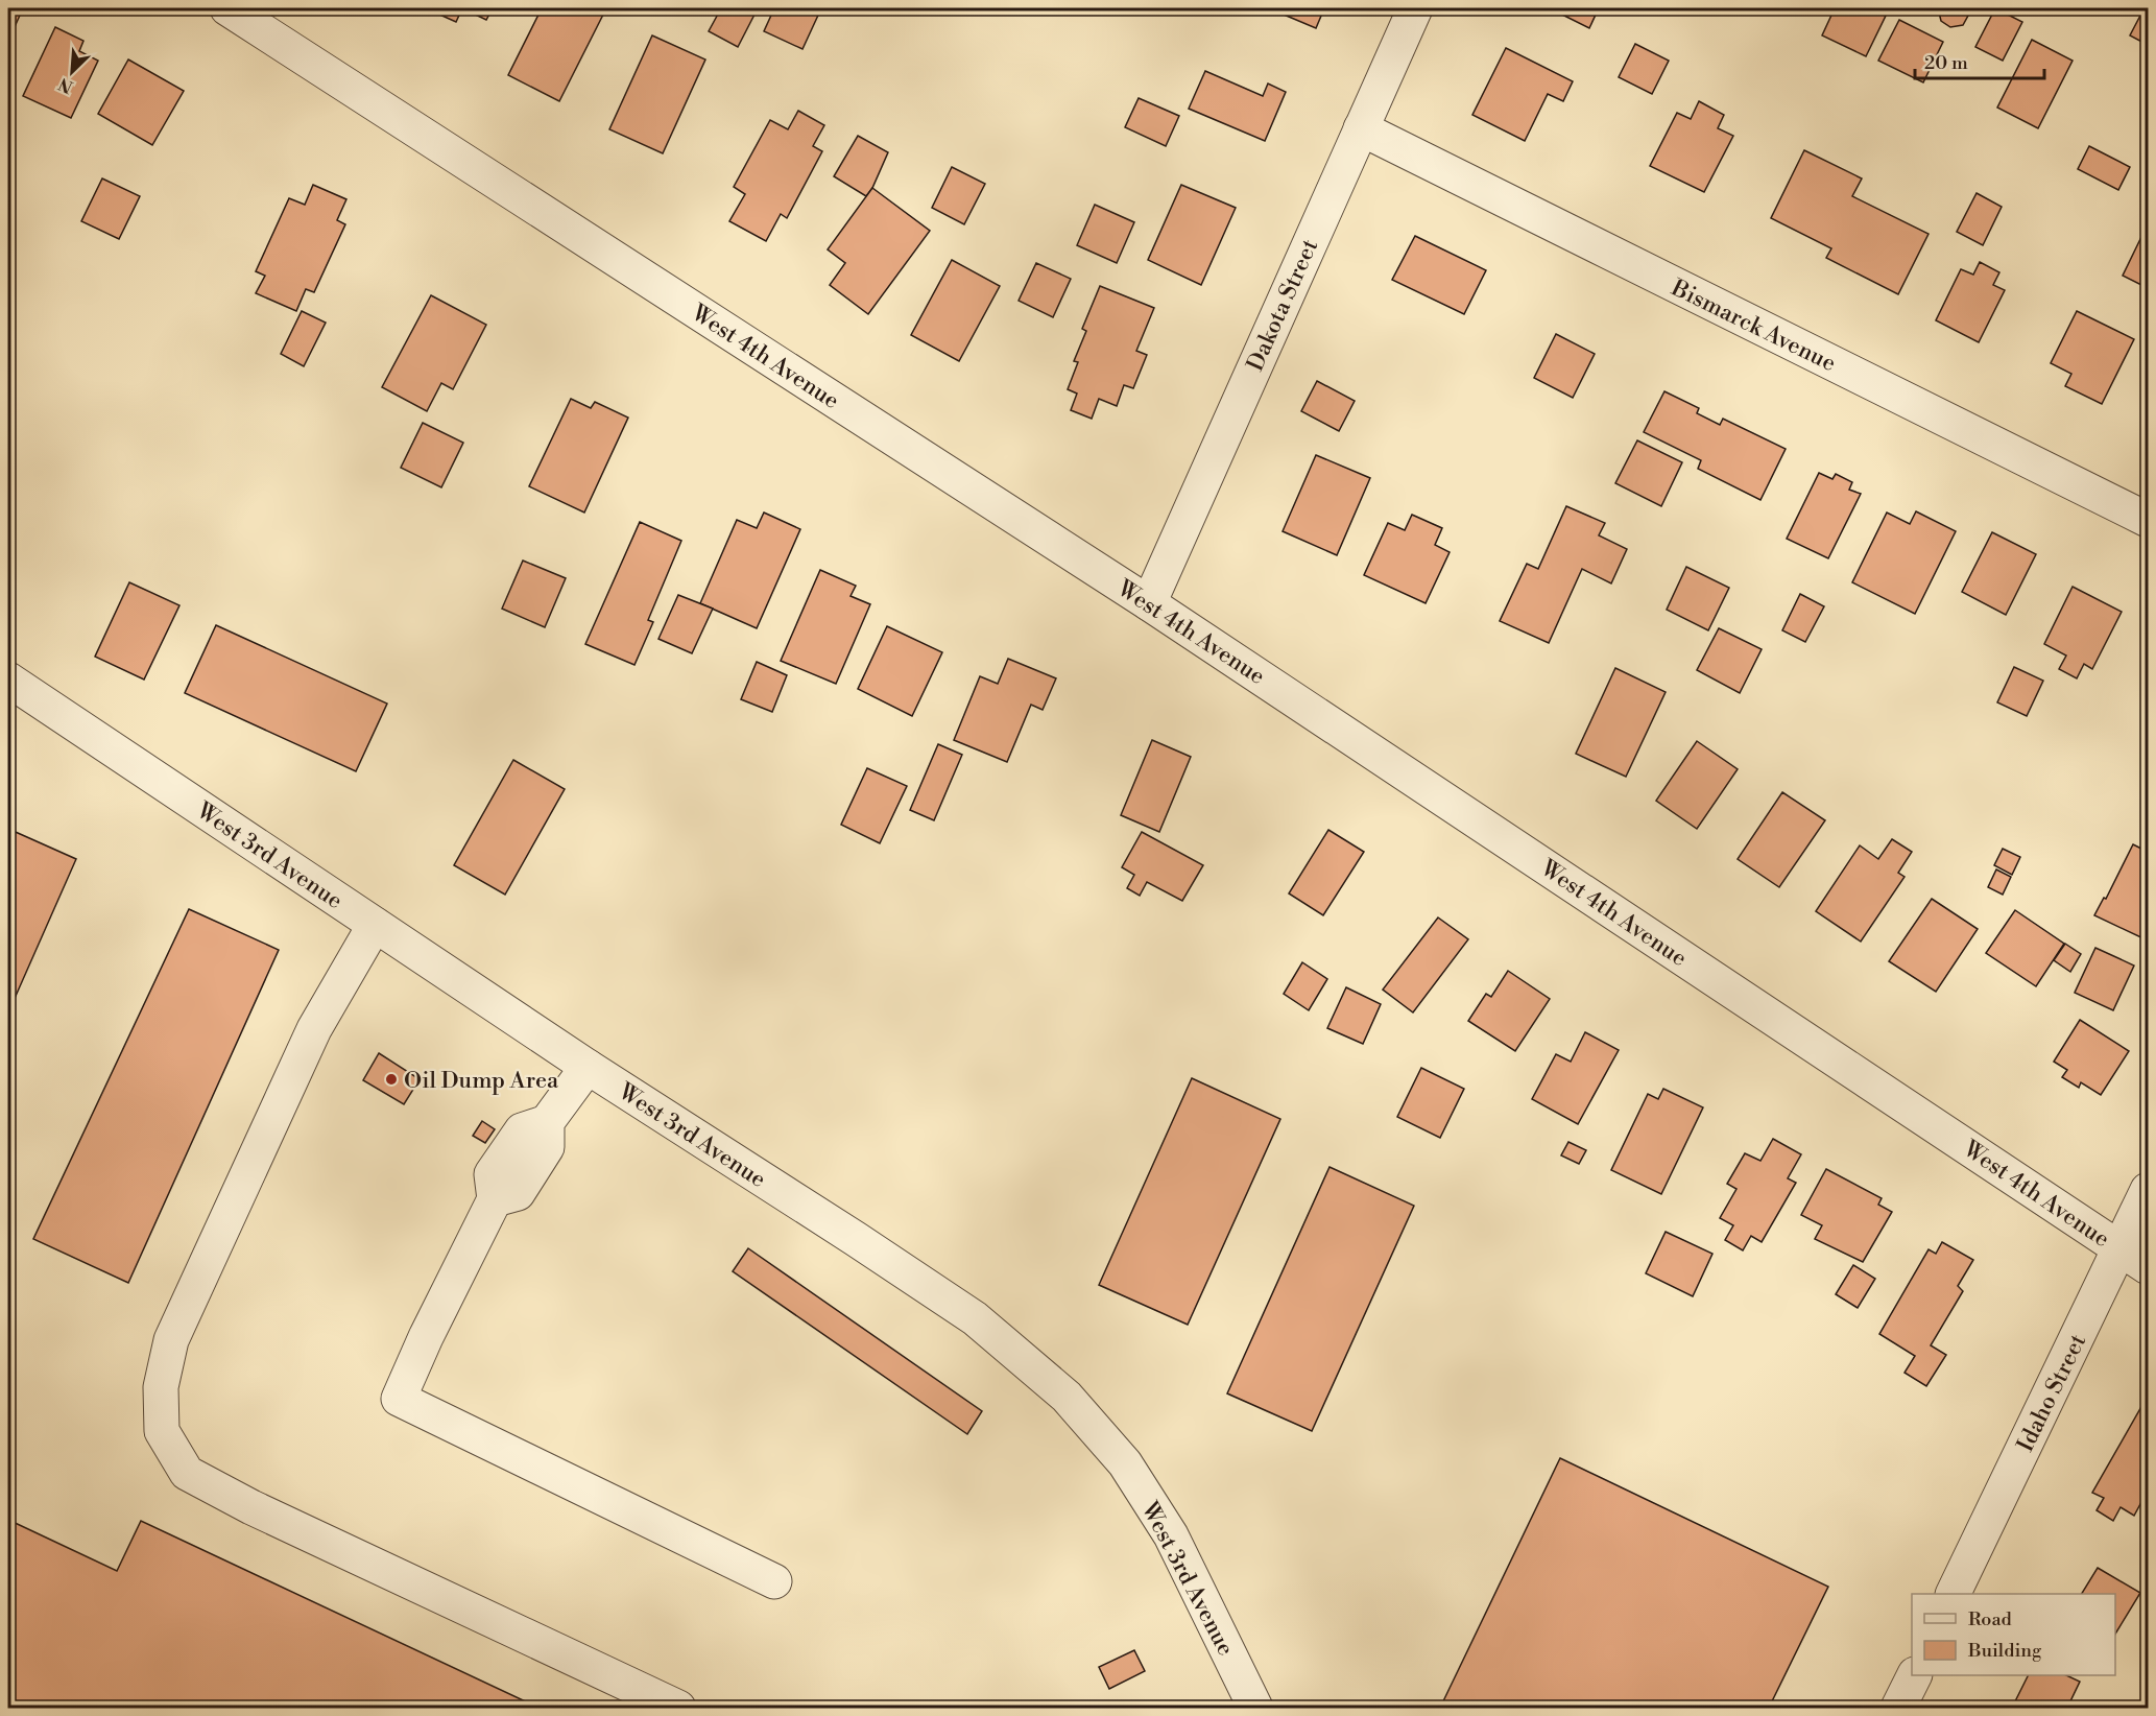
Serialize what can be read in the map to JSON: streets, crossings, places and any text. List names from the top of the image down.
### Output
{
  "streets": {
    "street": [
      "Dakota Street",
      "Bismarck Avenue",
      "West 4th Avenue",
      "West 3rd Avenue",
      "Idaho Street"
    ]
  },
  "crossings": [
    ["Dakota Street", "Bismarck Avenue"],
    ["Dakota Street", "West 4th Avenue"],
    ["West 4th Avenue", "Idaho Street"]
  ],
  "places": ["Oil Dump Area"],
  "legend": ["Road", "Building"],
  "scale_bar": "20 m",
  "north": "bottom left"
}
